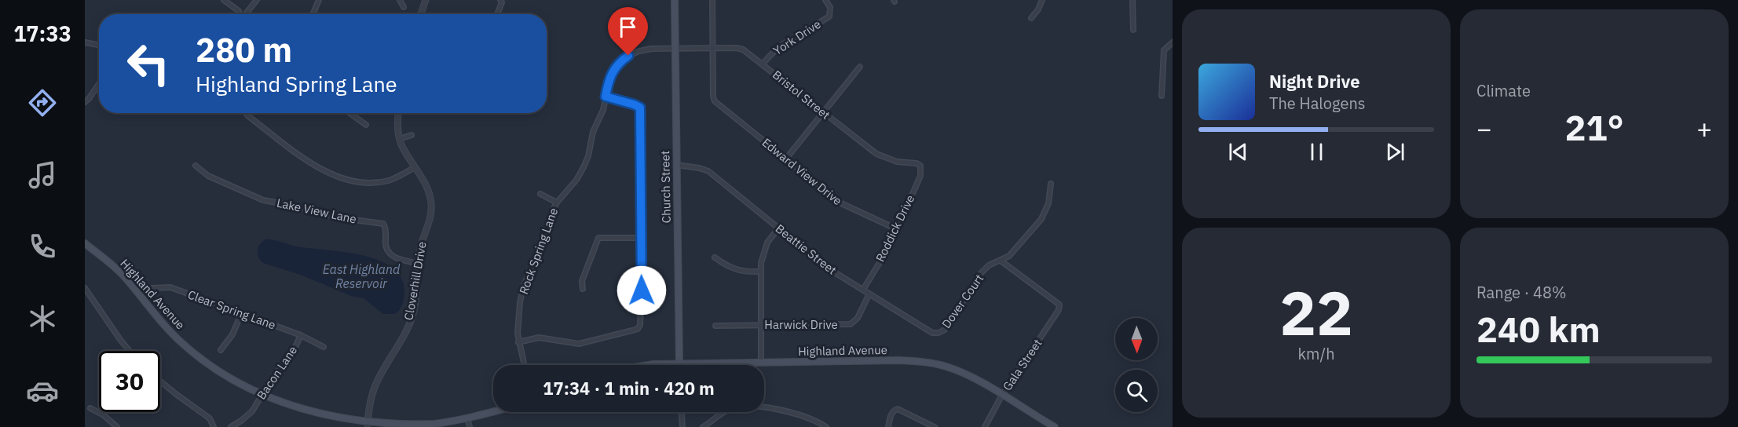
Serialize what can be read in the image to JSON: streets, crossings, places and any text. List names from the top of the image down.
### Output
{
  "streets": {
    "main road": ["Church Street", "Highland Avenue"],
    "street": [
      "York Drive",
      "Bristol Street",
      "Edward View Drive",
      "Lake View Lane",
      "Roddick Drive",
      "Beattie Street",
      "Rock Spring Lane",
      "Cloverhill Drive",
      "Dover Court",
      "Clear Spring Lane",
      "Harwick Drive",
      "Gala Street",
      "Bacon Lane"
    ]
  },
  "crossings": [
    ["York Drive", "Bristol Street"],
    ["Bristol Street", "Edward View Drive"],
    ["Bristol Street", "Church Street"],
    ["Bristol Street", "Roddick Drive"],
    ["Bristol Street", "Rock Spring Lane"],
    ["Edward View Drive", "Roddick Drive"],
    ["Church Street", "Beattie Street"],
    ["Church Street", "Rock Spring Lane"],
    ["Church Street", "Highland Avenue"],
    ["Lake View Lane", "Cloverhill Drive"],
    ["Roddick Drive", "Beattie Street"],
    ["Beattie Street", "Dover Court"],
    ["Beattie Street", "Harwick Drive"],
    ["Cloverhill Drive", "Highland Avenue"],
    ["Highland Avenue", "Clear Spring Lane"],
    ["Highland Avenue", "Gala Street"],
    ["Highland Avenue", "Bacon Lane"],
    ["Dover Court", "Gala Street"],
    ["Clear Spring Lane", "Bacon Lane"]
  ],
  "water": ["East Highland Reservoir"],
  "north": "bottom",
  "page": {
    "tabs": "17:33",
    "tile": [
      "Climate",
      ["22", "km/h"],
      ["Range · 48%", "240 km"]
    ],
    "turn": ["280 m", "Highland Spring Lane"],
    "song": ["Night Drive", "The Halogens"],
    "heat": ["−", "21°", "+"],
    "limit": "30",
    "trip": "17:34 · 1 min · 420 m"
  }
}
